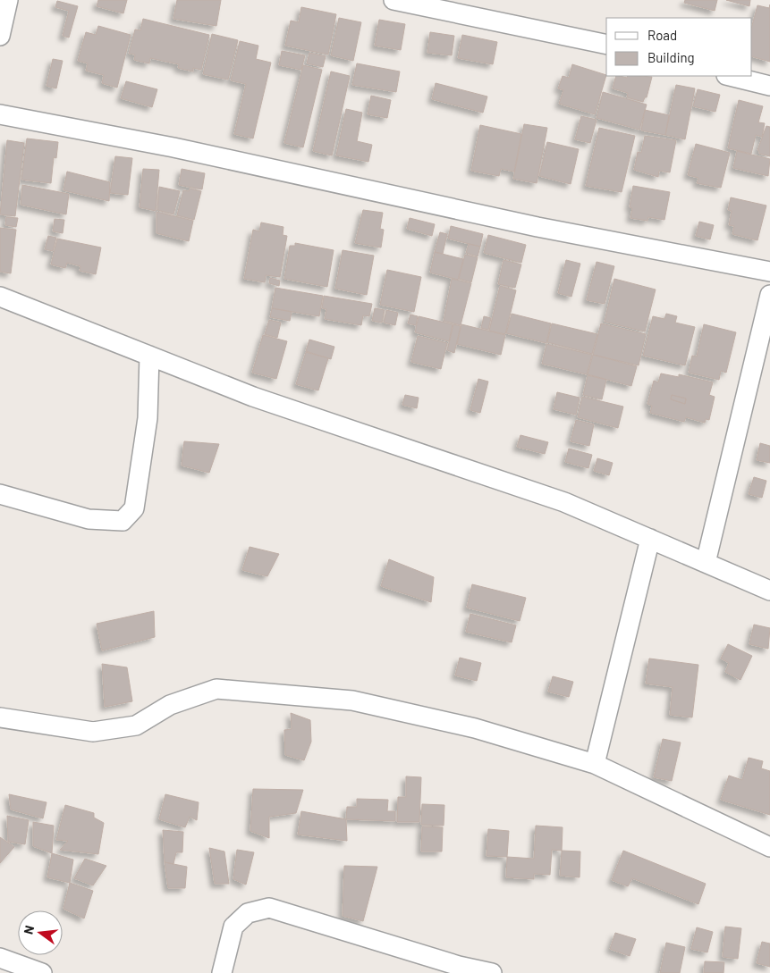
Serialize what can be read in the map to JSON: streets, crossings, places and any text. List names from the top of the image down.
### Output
{
  "legend": ["Road", "Building"],
  "north": "left"
}
